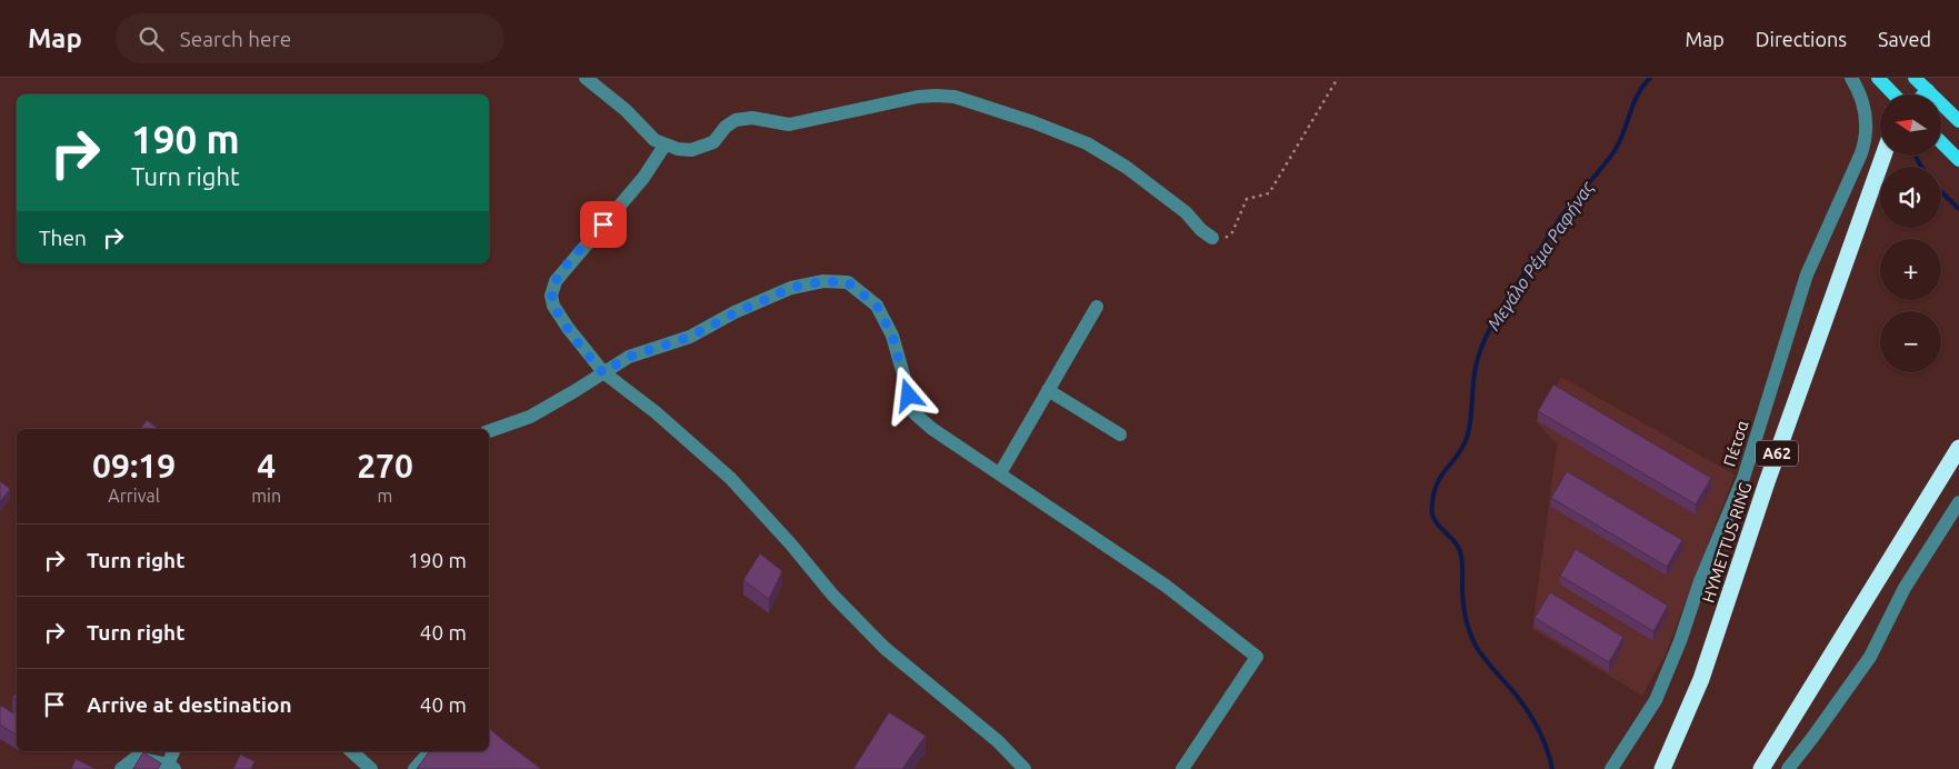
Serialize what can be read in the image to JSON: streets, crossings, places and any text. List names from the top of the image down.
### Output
{
  "streets": {
    "highway": ["Α62", "HYMETTUS RING"],
    "street": ["Πέτσα"]
  },
  "water": ["Μεγάλο Ρέμα Ραφήνας"],
  "north": "left",
  "page": {
    "header": "Map",
    "search": "Search here",
    "nav": ["Map", "Directions", "Saved"],
    "map_buttons": ["+", "−"],
    "turn": ["190 m", "Turn right"],
    "then": "Then",
    "eta": [
      "09:19",
      "Arrival",
      "4",
      "min",
      "270",
      "m"
    ],
    "list": [
      {
        "name": "Turn right",
        "value": "190 m"
      },
      {
        "name": "Turn right",
        "value": "40 m"
      },
      {
        "name": "Arrive at destination",
        "value": "40 m"
      }
    ]
  }
}
